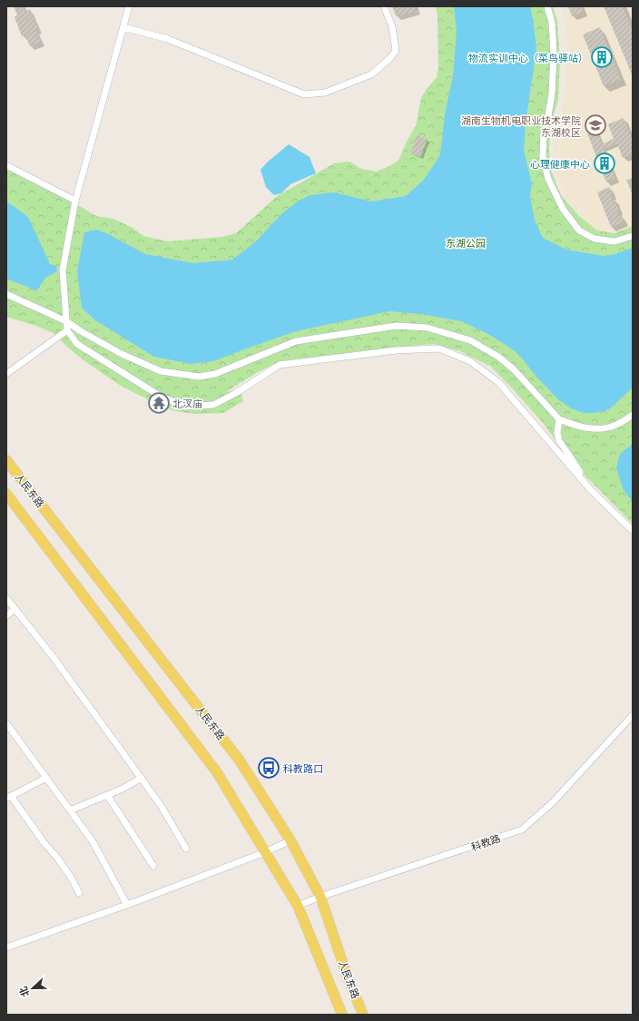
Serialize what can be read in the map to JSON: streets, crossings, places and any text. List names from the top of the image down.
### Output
{
  "streets": {
    "main road": ["人民东路"],
    "street": ["科教路"]
  },
  "crossings": [
    ["人民东路", "科教路"]
  ],
  "parks": ["东湖公园"],
  "places": {
    "building": ["物流实训中心（菜鸟驿站）", "心理健康中心"],
    "school or university": ["湖南生物机电职业技术学院 东湖校区"],
    "temple": ["北汊庙"],
    "bus stop": ["科教路口"]
  },
  "north": "left"
}
